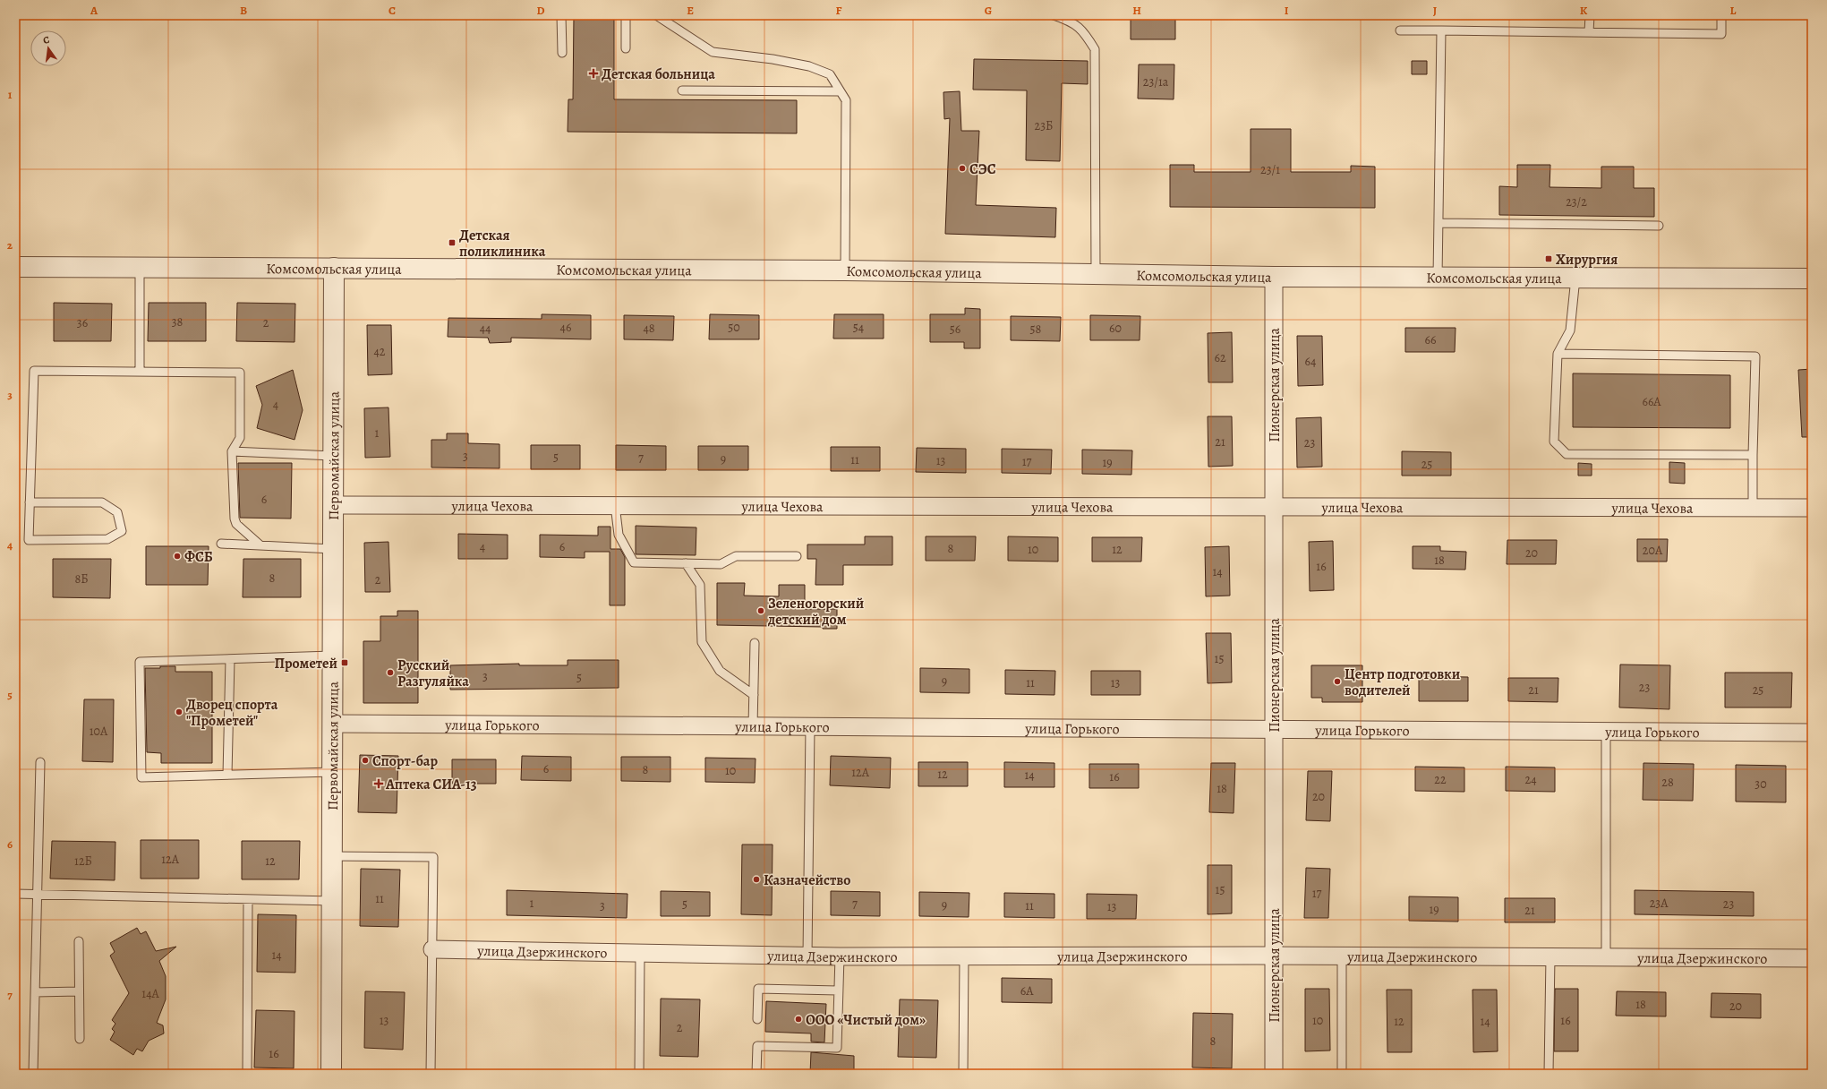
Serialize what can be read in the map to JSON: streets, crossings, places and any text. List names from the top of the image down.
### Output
{
  "streets": {
    "street": [
      "Комсомольская улица",
      "Пионерская улица",
      "Первомайская улица",
      "улица Чехова",
      "улица Горького",
      "улица Дзержинского"
    ]
  },
  "crossings": [
    ["Комсомольская улица", "Пионерская улица"],
    ["Комсомольская улица", "Первомайская улица"],
    ["Пионерская улица", "улица Чехова"],
    ["Пионерская улица", "улица Горького"],
    ["Пионерская улица", "улица Дзержинского"],
    ["Первомайская улица", "улица Чехова"],
    ["Первомайская улица", "улица Горького"]
  ],
  "places": {
    "health": ["Детская больница", "Аптека СИА-13"],
    "other": [
      "СЭС",
      "ФСБ",
      "Зеленогорский детский дом",
      "Русский Разгуляйка",
      "Центр подготовки водителей",
      "Дворец спорта \"Прометей\"",
      "Спорт-бар",
      "Казначейство",
      "ООО «Чистый дом»"
    ],
    "transit": ["Детская поликлиника", "Хирургия", "Прометей"]
  },
  "house_numbers": [
    "23/1а",
    "23Б",
    "23/1",
    "23/2",
    "38",
    "36",
    "2",
    "46",
    "50",
    "54",
    "44",
    "48",
    "60",
    "56",
    "58",
    "66",
    "42",
    "62",
    "64",
    "66А",
    "4",
    "1",
    "21",
    "23",
    "3",
    "5",
    "7",
    "9",
    "11",
    "13",
    "17",
    "19",
    "25",
    "6",
    "4",
    "6",
    "8",
    "10",
    "12",
    "20А",
    "20",
    "18",
    "16",
    "14",
    "8",
    "8Б",
    "2",
    "15",
    "3",
    "5",
    "9",
    "11",
    "13",
    "23",
    "21",
    "25",
    "10А",
    "6",
    "8",
    "10",
    "12А",
    "12",
    "14",
    "16",
    "22",
    "24",
    "28",
    "30",
    "18",
    "20",
    "12А",
    "12Б",
    "12",
    "15",
    "17",
    "11",
    "1",
    "23А",
    "5",
    "7",
    "23",
    "9",
    "3",
    "11",
    "13",
    "19",
    "21",
    "14",
    "6А",
    "14А",
    "18",
    "20",
    "13",
    "10",
    "16",
    "12",
    "14",
    "2",
    "8",
    "16"
  ],
  "north": "top",
  "grid": {
    "columns": [
      "A",
      "B",
      "C",
      "D",
      "E",
      "F",
      "G",
      "H",
      "I",
      "J",
      "K",
      "L"
    ],
    "rows": [
      "1",
      "2",
      "3",
      "4",
      "5",
      "6",
      "7"
    ]
  }
}
